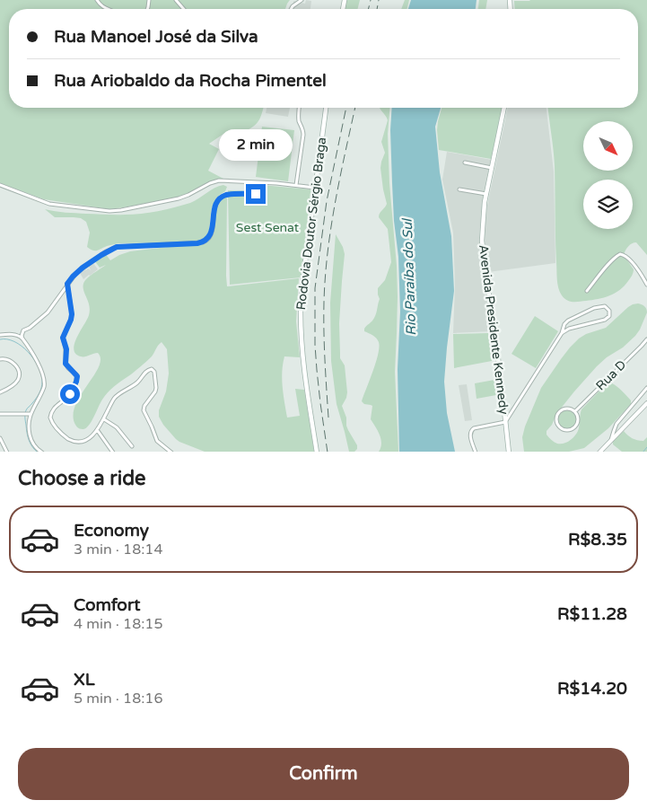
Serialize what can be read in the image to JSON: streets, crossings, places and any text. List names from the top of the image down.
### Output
{
  "streets": {
    "main road": ["Rodovia Doutor Sérgio Braga", "Avenida Presidente Kennedy"],
    "street": ["Rua D"]
  },
  "water": ["Rio Paraíba do Sul"],
  "parks": ["Sest Senat"],
  "north": "bottom right",
  "page": {
    "banner": ["Rua Manoel José da Silva", "Rua Ariobaldo da Rocha Pimentel"],
    "bubble": "2 min",
    "heading": "Choose a ride",
    "list": [
      {
        "name": "Economy",
        "note": "3 min · 18:14",
        "value": "R$8.35"
      },
      {
        "name": "Comfort",
        "note": "4 min · 18:15",
        "value": "R$11.28"
      },
      {
        "name": "XL",
        "note": "5 min · 18:16",
        "value": "R$14.20"
      }
    ],
    "buttons": "Confirm"
  }
}
